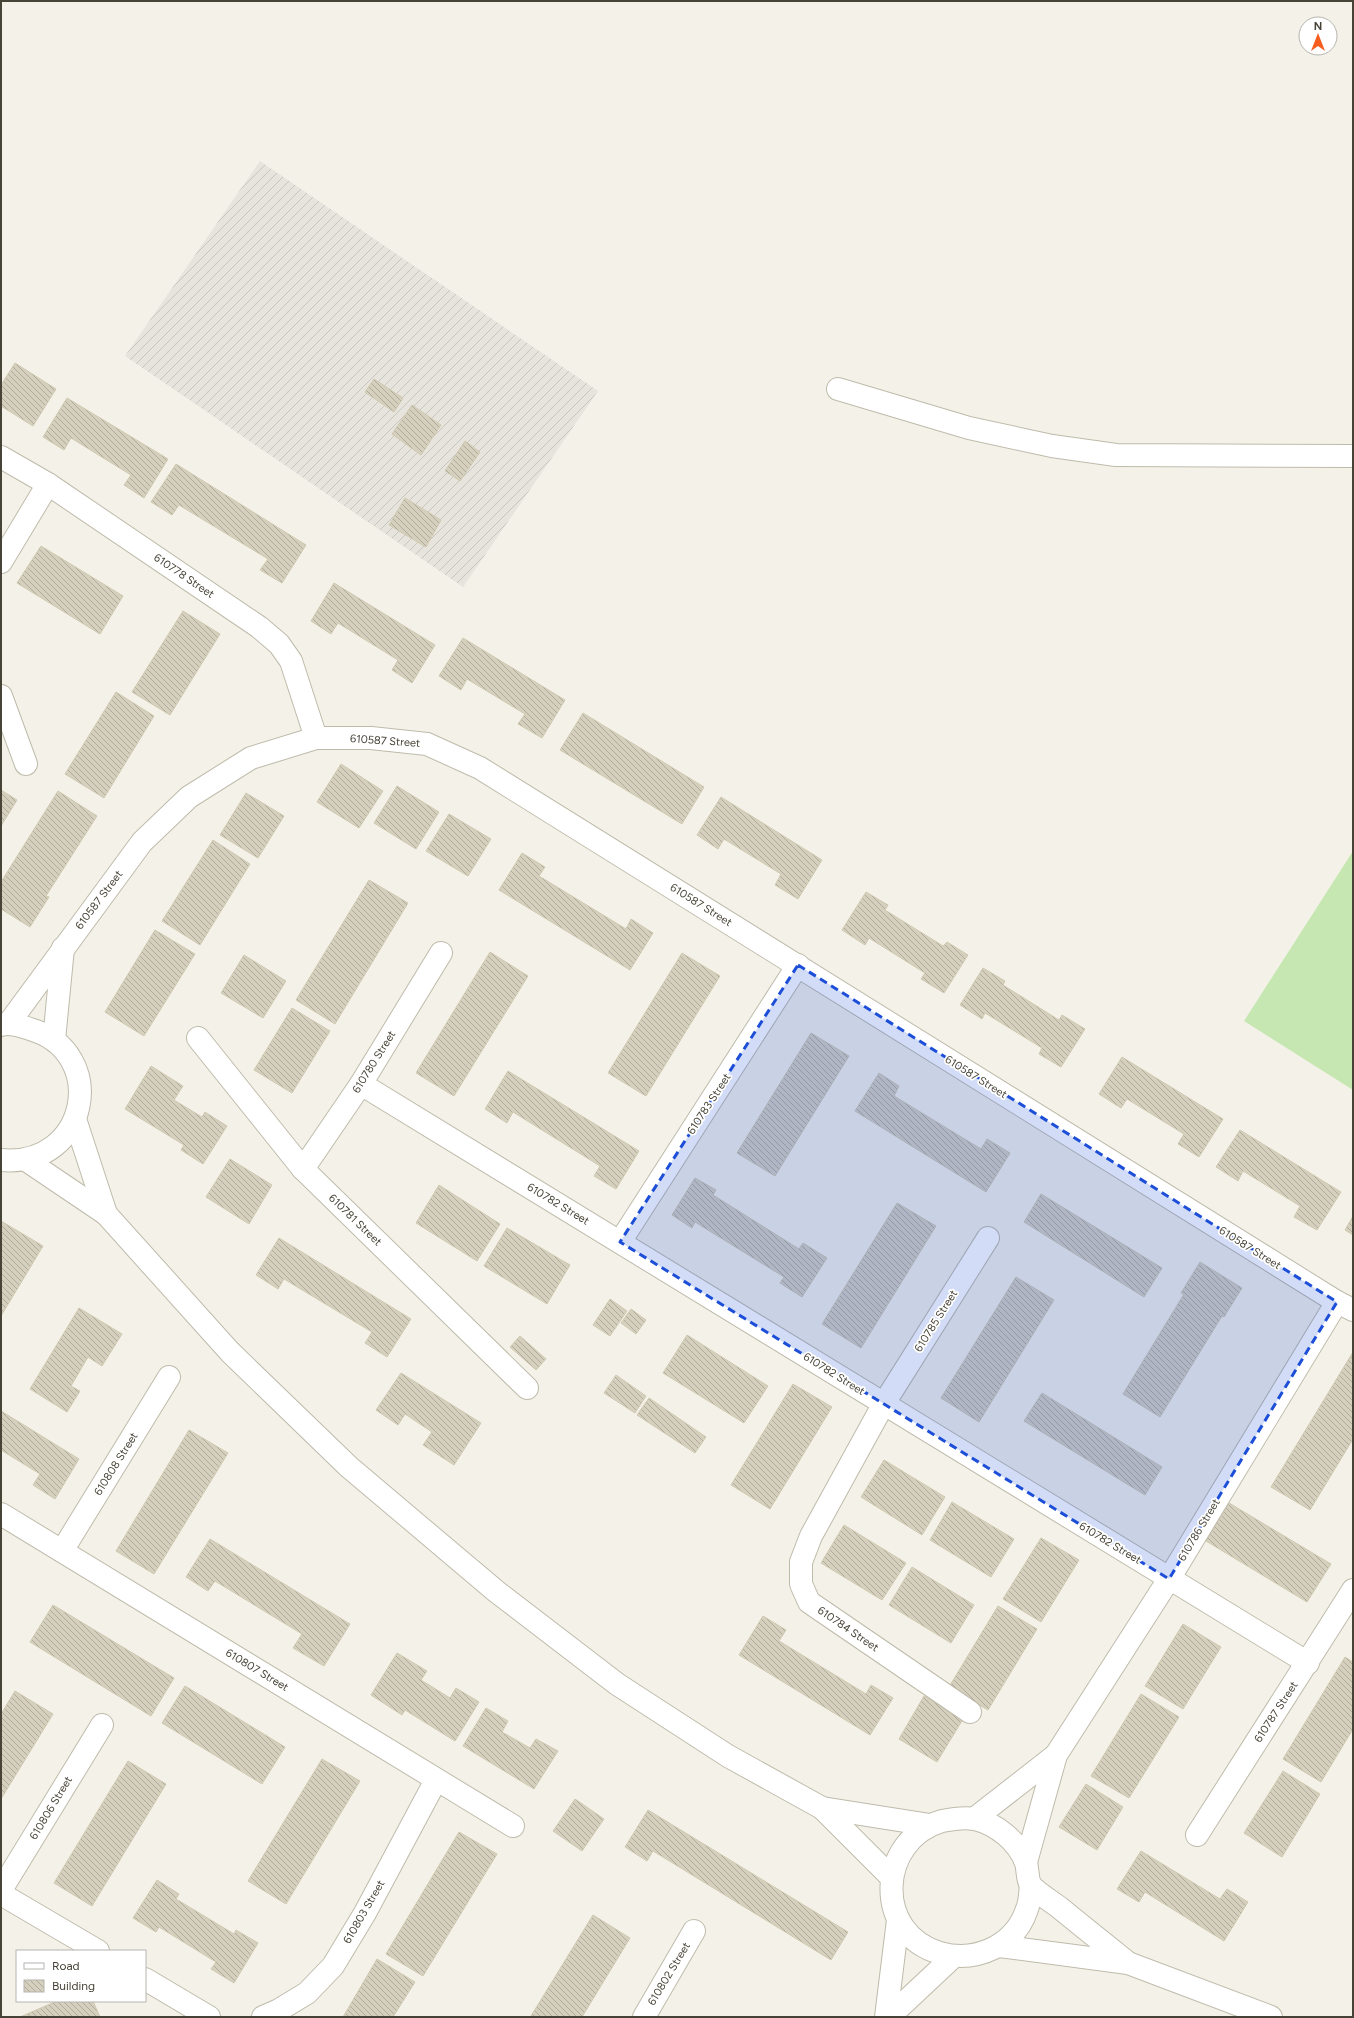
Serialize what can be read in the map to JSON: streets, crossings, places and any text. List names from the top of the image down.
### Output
{
  "streets": {
    "street": [
      "610778 Street",
      "610587 Street",
      "610780 Street",
      "610783 Street",
      "610782 Street",
      "610781 Street",
      "610785 Street",
      "610808 Street",
      "610786 Street",
      "610784 Street",
      "610807 Street",
      "610787 Street",
      "610806 Street",
      "610803 Street",
      "610802 Street"
    ]
  },
  "crossings": [
    ["610778 Street", "610587 Street"],
    ["610587 Street", "610783 Street"],
    ["610587 Street", "610786 Street"],
    ["610780 Street", "610782 Street"],
    ["610780 Street", "610781 Street"],
    ["610783 Street", "610782 Street"],
    ["610782 Street", "610785 Street"],
    ["610782 Street", "610786 Street"],
    ["610782 Street", "610784 Street"],
    ["610782 Street", "610787 Street"],
    ["610785 Street", "610784 Street"],
    ["610808 Street", "610807 Street"],
    ["610807 Street", "610803 Street"]
  ],
  "legend": ["Road", "Building"],
  "north": "top"
}
